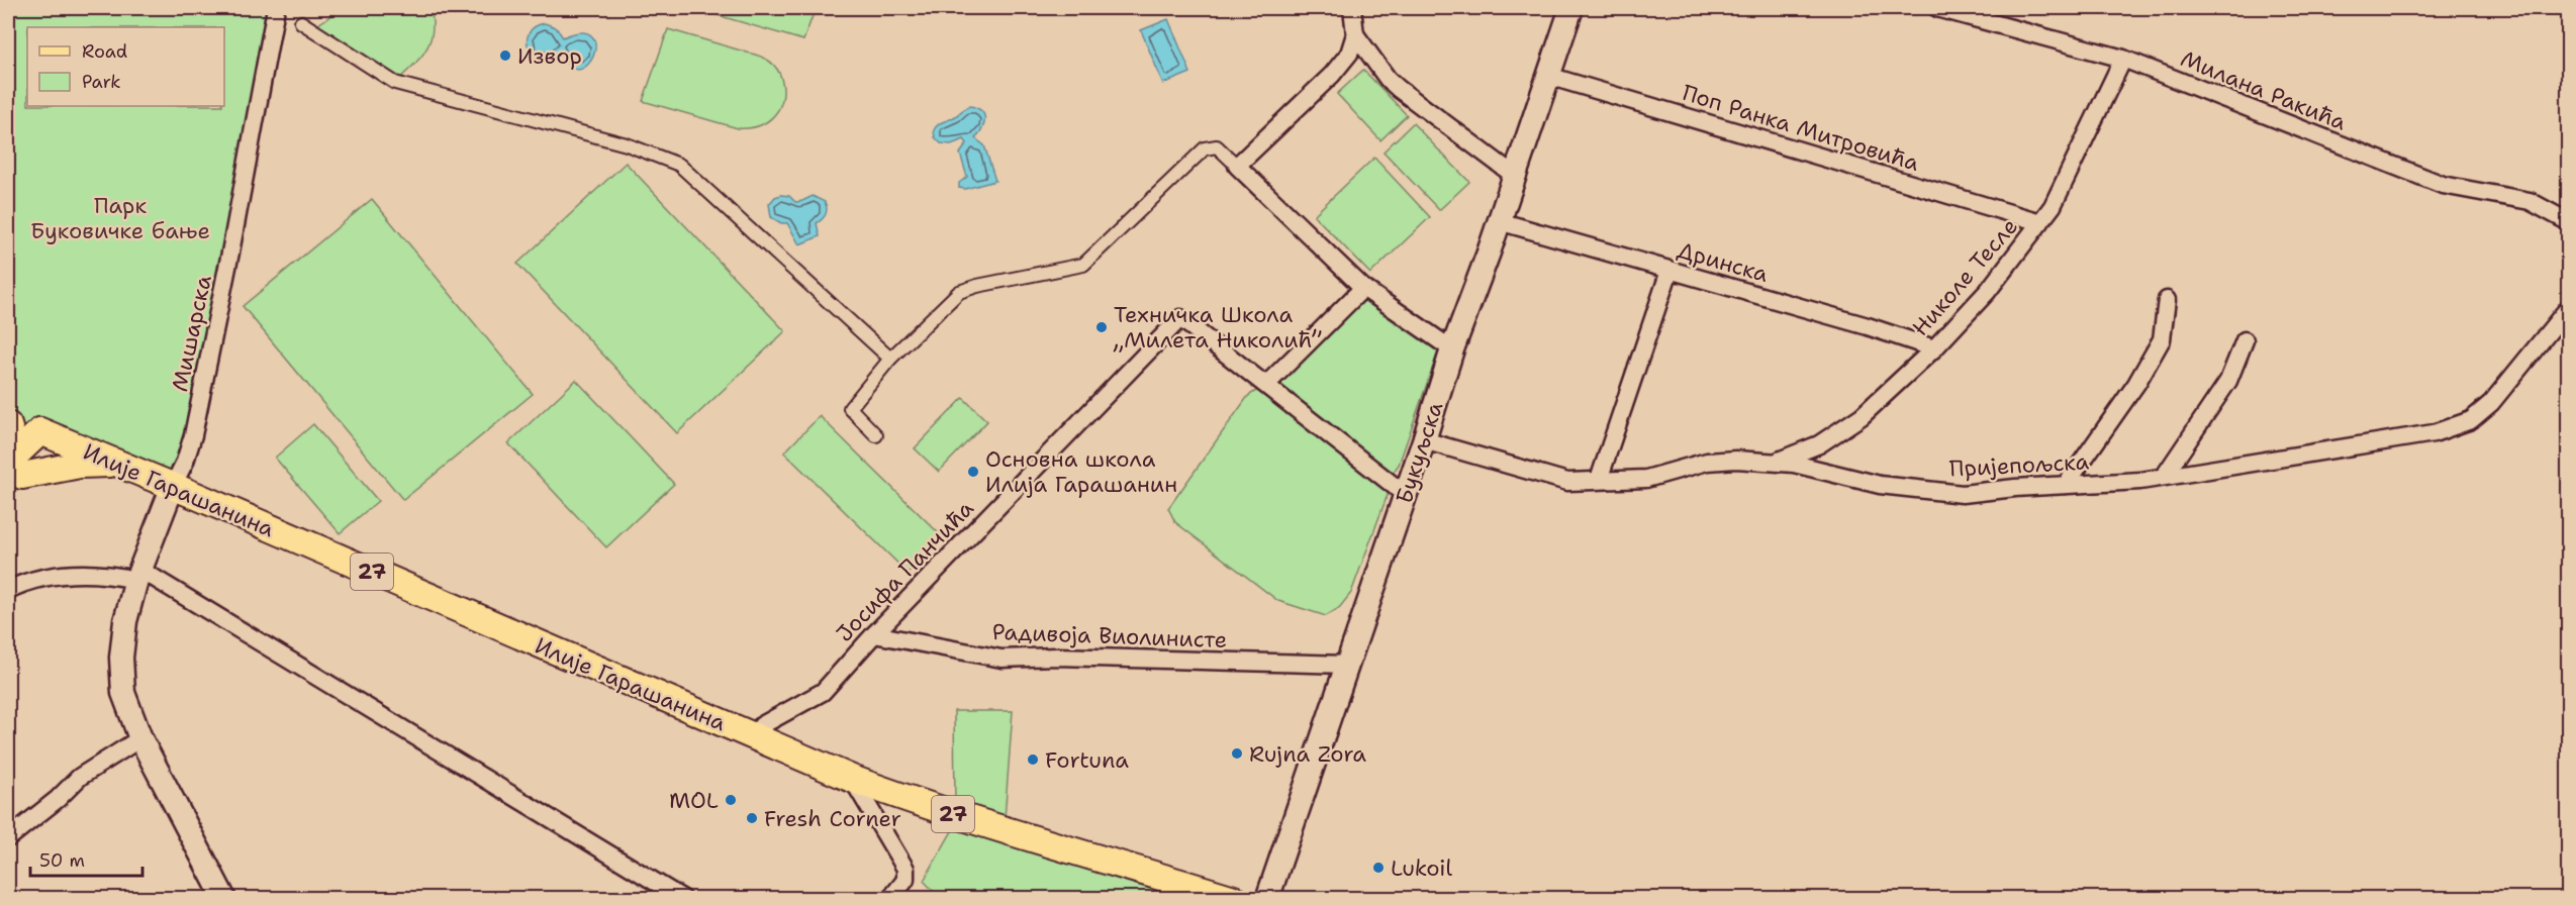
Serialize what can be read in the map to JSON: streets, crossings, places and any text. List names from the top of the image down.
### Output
{
  "streets": {
    "main road": ["Букуљска", "Илије Гарашанина", "27"],
    "street": [
      "Милана Ракића",
      "Поп Ранка Митровића",
      "Дринска",
      "Николе Тесле",
      "Мишарска",
      "Пријепољска",
      "Јосифа Панчића",
      "Радивоја Виолинисте"
    ]
  },
  "crossings": [
    ["Милана Ракића", "Николе Тесле"],
    ["Поп Ранка Митровића", "Николе Тесле"],
    ["Поп Ранка Митровића", "Букуљска"],
    ["Дринска", "Николе Тесле"],
    ["Дринска", "Букуљска"],
    ["Николе Тесле", "Пријепољска"],
    ["Мишарска", "Илије Гарашанина"],
    ["Букуљска", "Пријепољска"],
    ["Букуљска", "Радивоја Виолинисте"],
    ["Илије Гарашанина", "Јосифа Панчића"],
    ["Илије Гарашанина", "27"],
    ["Јосифа Панчића", "Радивоја Виолинисте"]
  ],
  "parks": ["Парк Буковичке бање"],
  "places": [
    "Извор",
    "Техничка Школа „Милета Николић”",
    "Основна школа Илија Гарашанин",
    "Rujna Zora",
    "Fortuna",
    "MOL",
    "Fresh Corner",
    "Lukoil"
  ],
  "legend": ["Road", "Park"],
  "scale_bar": "50 m"
}
